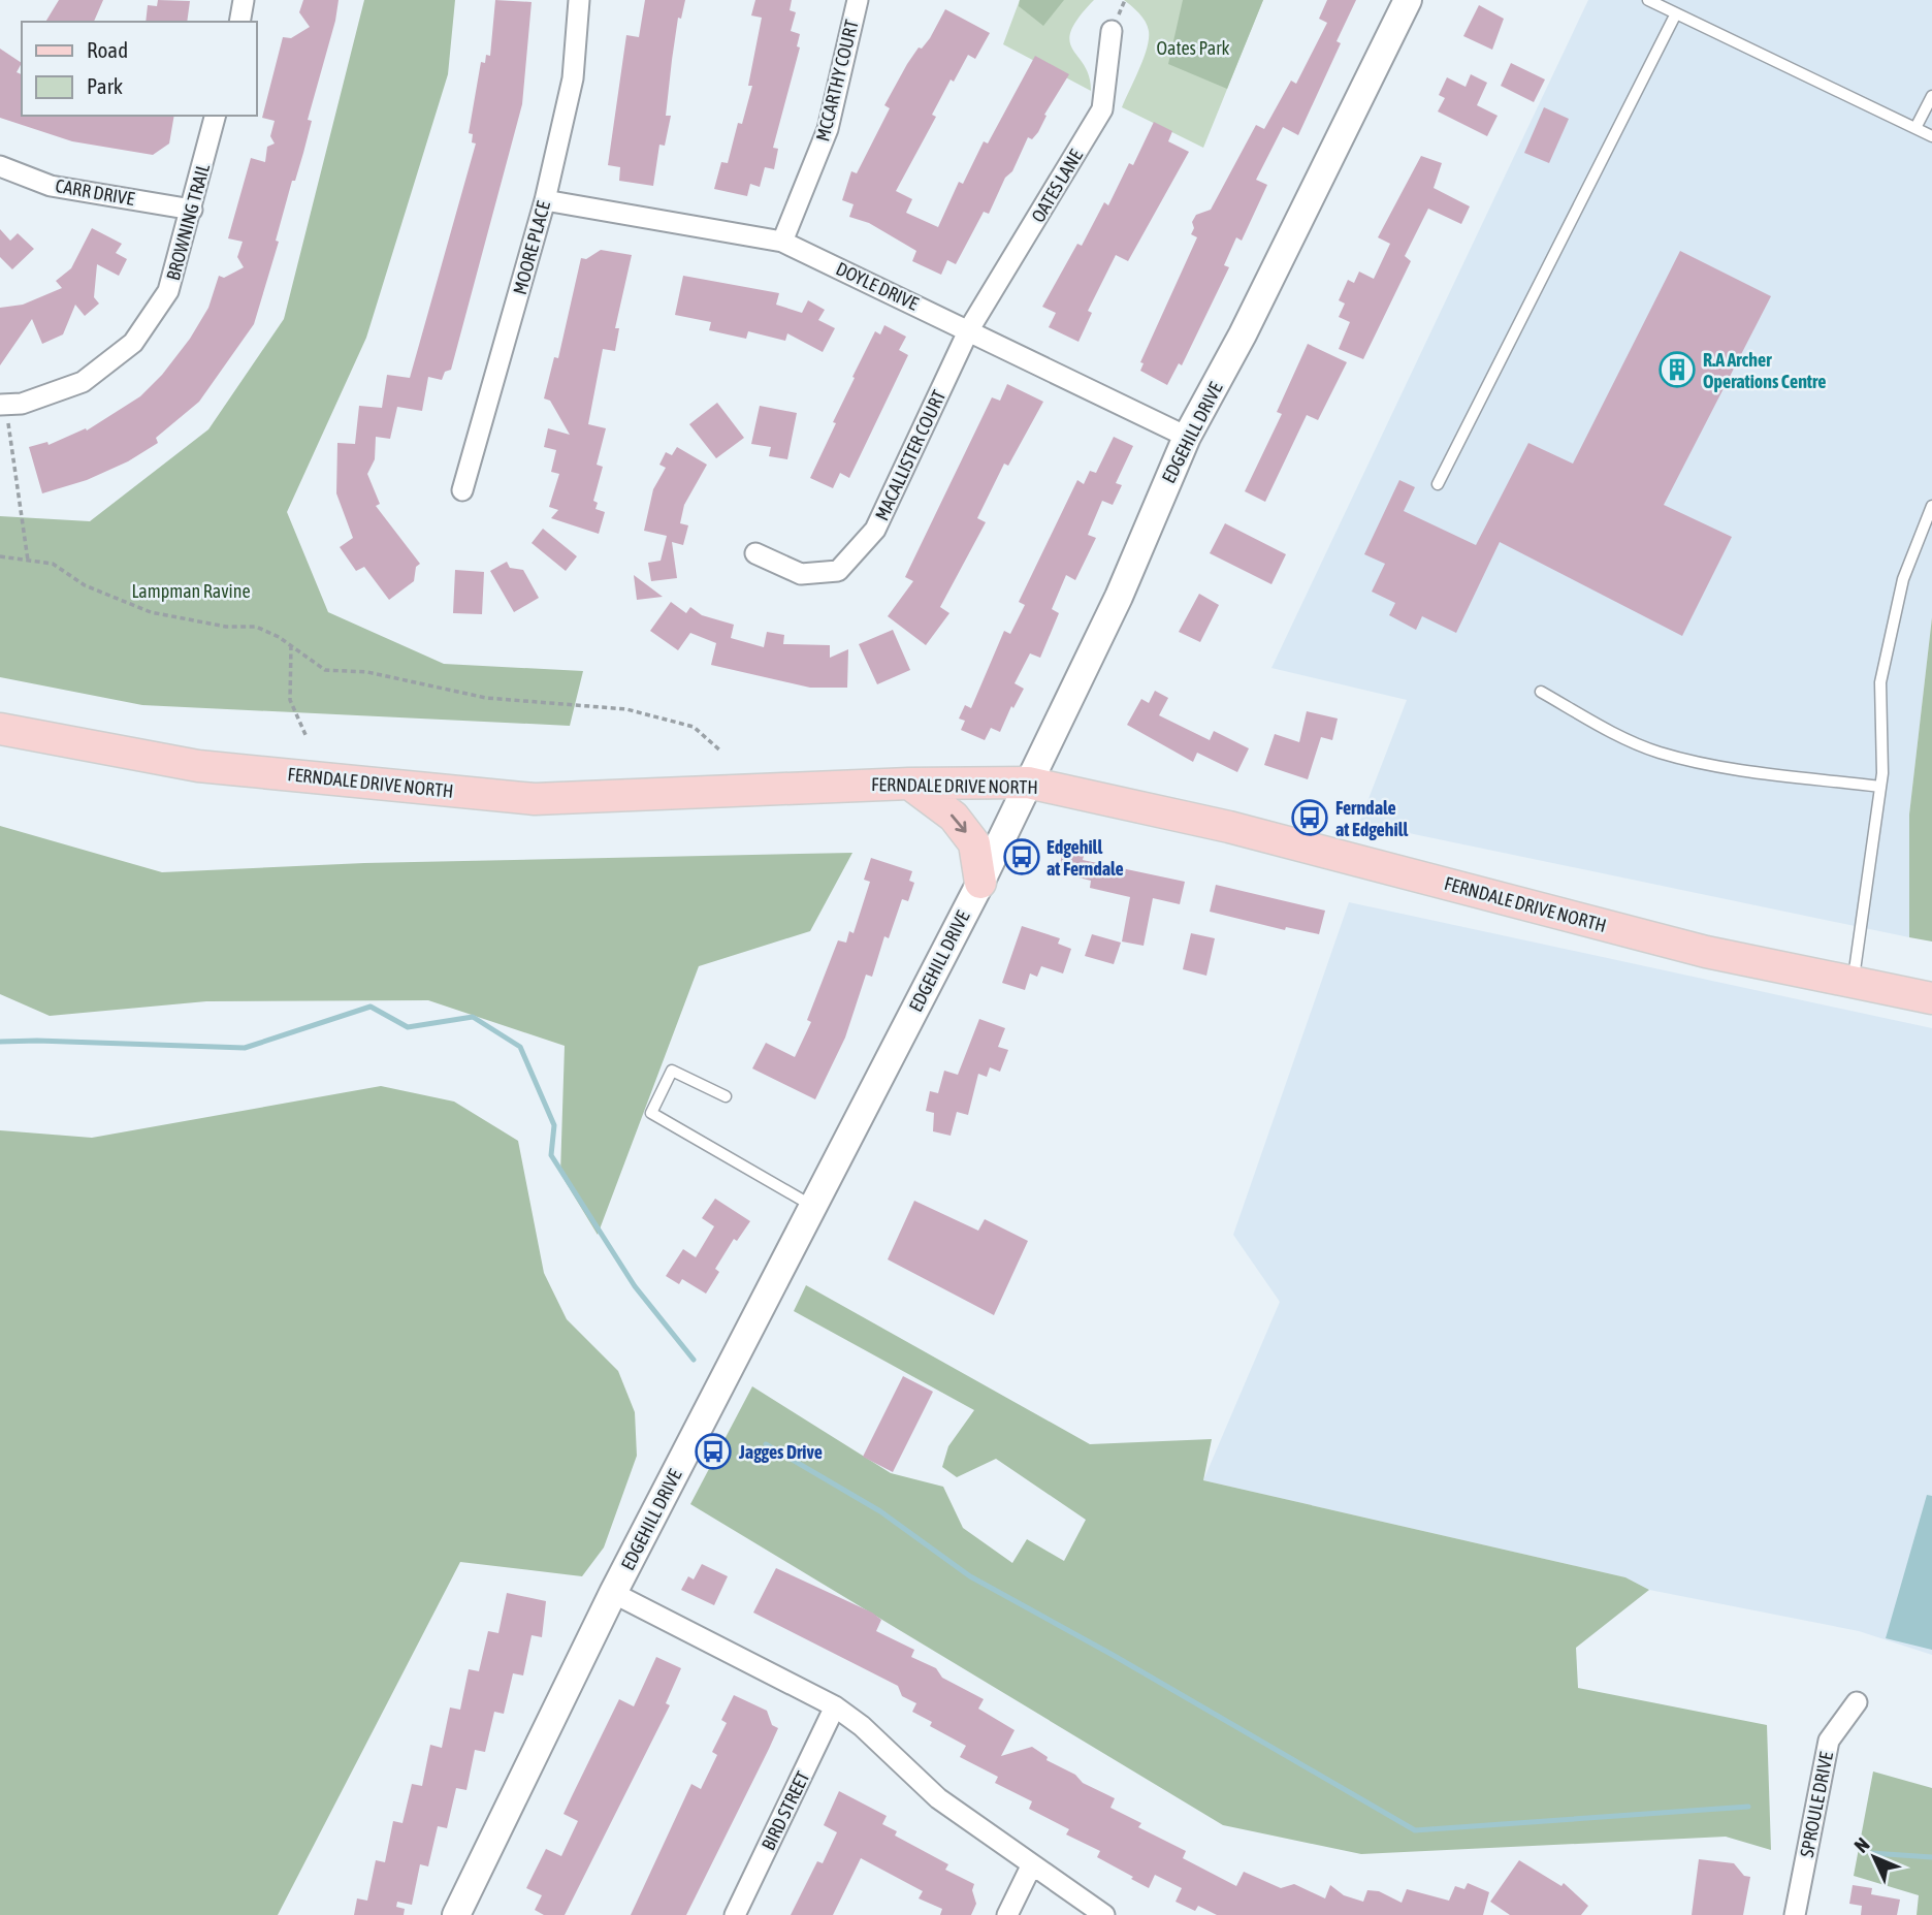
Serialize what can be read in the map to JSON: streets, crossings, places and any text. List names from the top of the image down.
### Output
{
  "streets": {
    "main road": ["FERNDALE DRIVE NORTH"],
    "street": [
      "MCCARTHY COURT",
      "OATES LANE",
      "CARR DRIVE",
      "BROWNING TRAIL",
      "MOORE PLACE",
      "DOYLE DRIVE",
      "EDGEHILL DRIVE",
      "MACALLISTER COURT",
      "SPROULE DRIVE",
      "BIRD STREET"
    ]
  },
  "crossings": [
    ["MCCARTHY COURT", "DOYLE DRIVE"],
    ["OATES LANE", "DOYLE DRIVE"],
    ["OATES LANE", "MACALLISTER COURT"],
    ["CARR DRIVE", "BROWNING TRAIL"],
    ["MOORE PLACE", "DOYLE DRIVE"],
    ["DOYLE DRIVE", "EDGEHILL DRIVE"],
    ["DOYLE DRIVE", "MACALLISTER COURT"],
    ["EDGEHILL DRIVE", "FERNDALE DRIVE NORTH"]
  ],
  "parks": ["Oates Park", "Lampman Ravine"],
  "places": {
    "building": ["R.A Archer Operations Centre"],
    "bus stop": ["Ferndale at Edgehill", "Edgehill at Ferndale", "Jagges Drive"]
  },
  "legend": ["Road", "Park"],
  "north": "top left"
}
